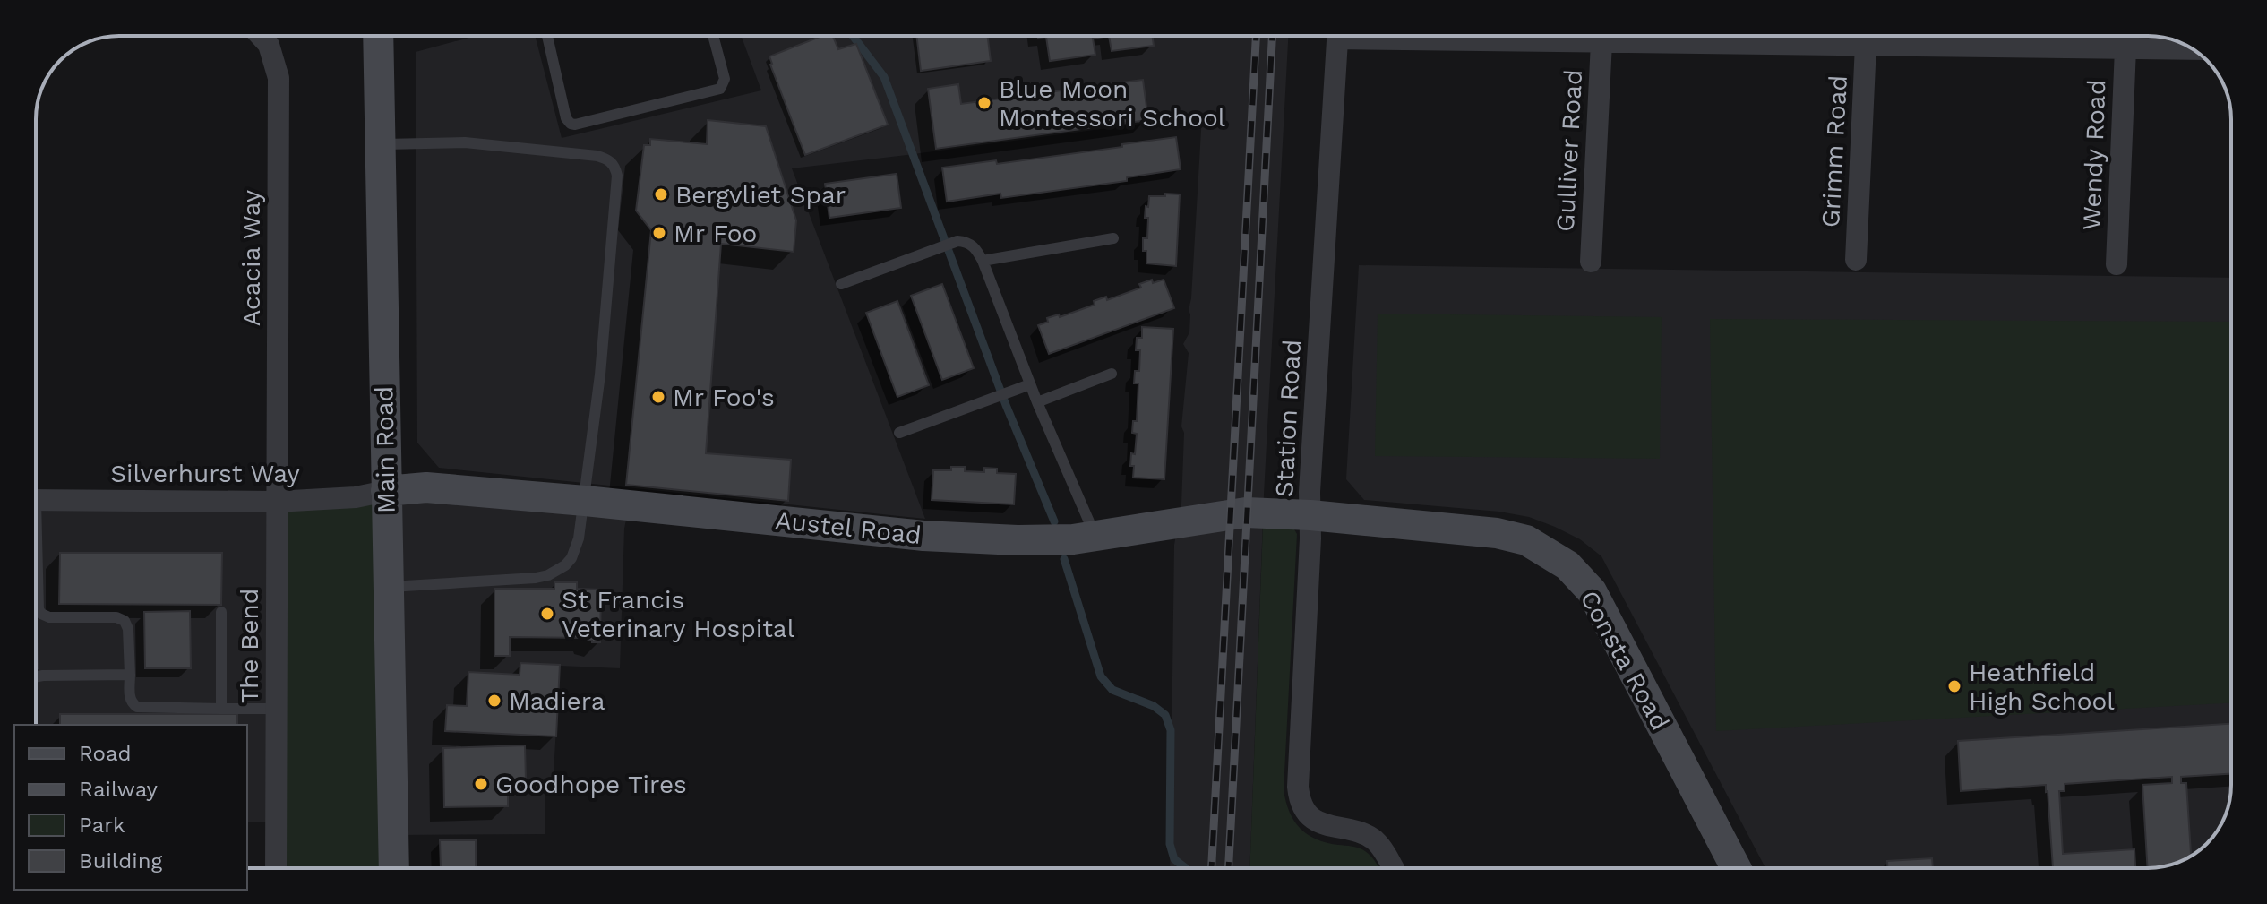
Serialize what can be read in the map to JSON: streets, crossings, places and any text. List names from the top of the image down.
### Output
{
  "streets": {
    "street": [
      "Gulliver Road",
      "Grimm Road",
      "Wendy Road",
      "Acacia Way",
      "Station Road",
      "Main Road",
      "Silverhurst Way",
      "Austel Road",
      "The Bend",
      "Consta Road"
    ]
  },
  "crossings": [
    ["Acacia Way", "Silverhurst Way"],
    ["Acacia Way", "The Bend"],
    ["Station Road", "Austel Road"],
    ["Station Road", "Consta Road"],
    ["Main Road", "Silverhurst Way"],
    ["Main Road", "Austel Road"],
    ["Silverhurst Way", "Austel Road"],
    ["Silverhurst Way", "The Bend"],
    ["Austel Road", "Consta Road"]
  ],
  "places": [
    "Blue Moon Montessori School",
    "Bergvliet Spar",
    "Mr Foo",
    "Mr Foo's",
    "St Francis Veterinary Hospital",
    "Heathfield High School",
    "Madiera",
    "Goodhope Tires"
  ],
  "legend": [
    "Road",
    "Railway",
    "Park",
    "Building"
  ]
}
